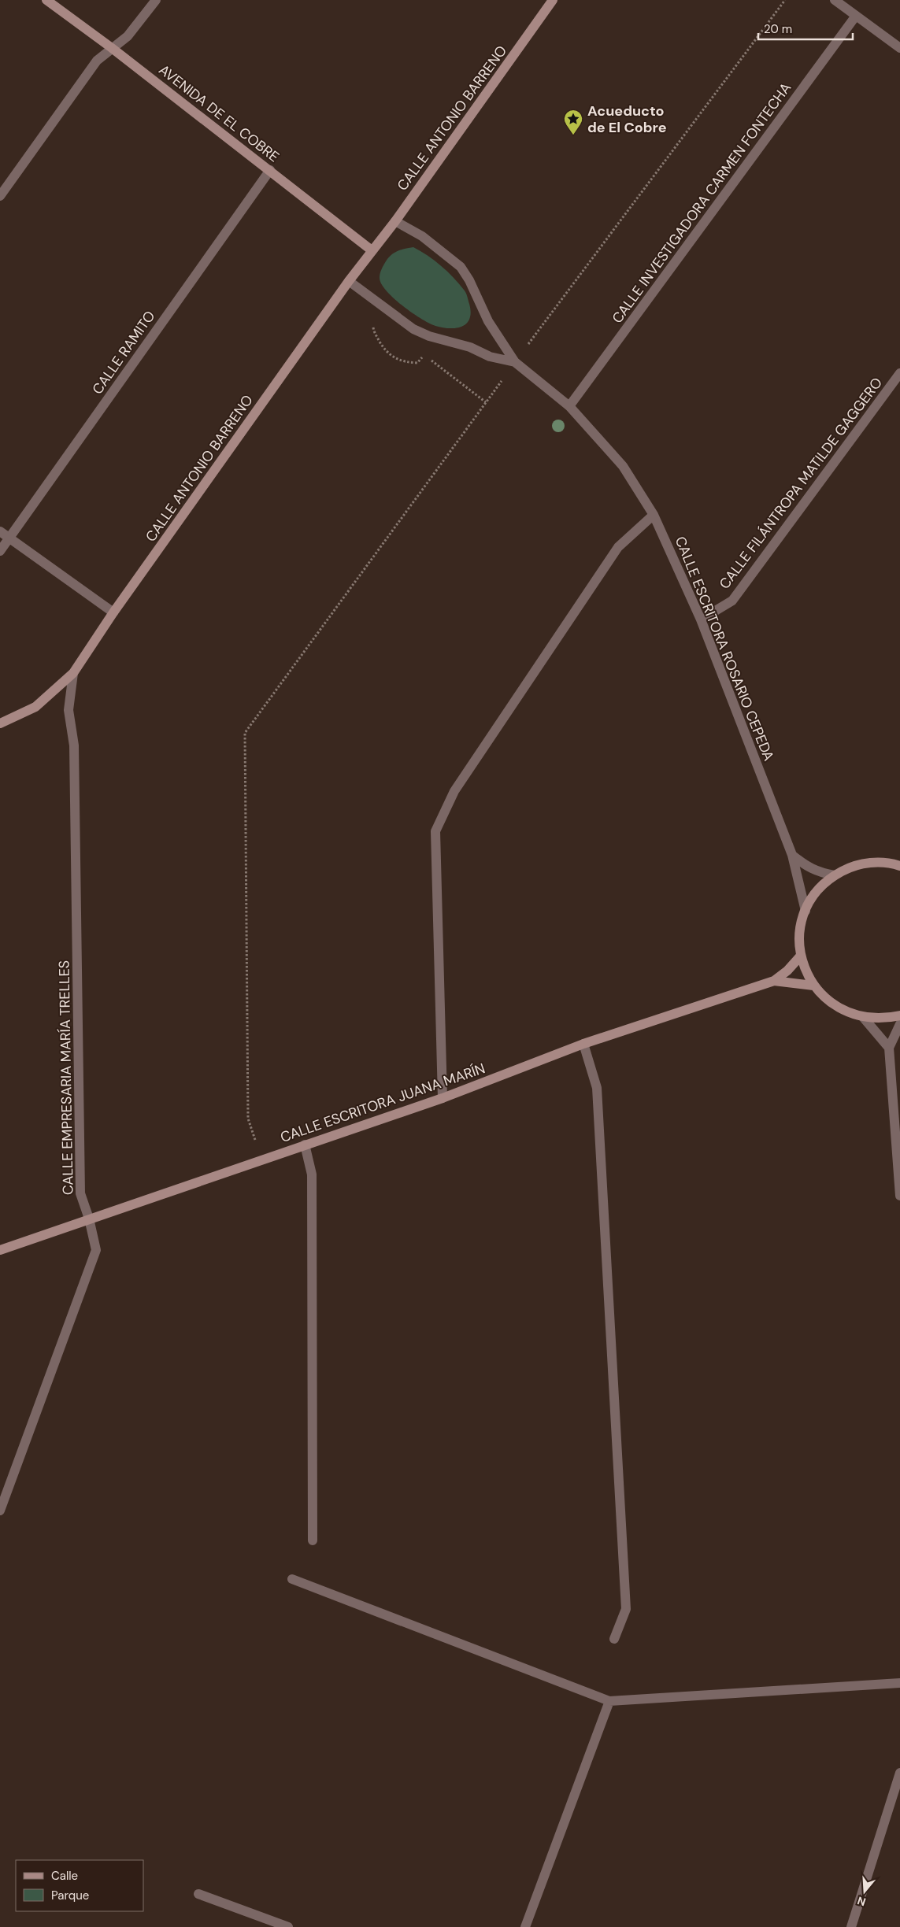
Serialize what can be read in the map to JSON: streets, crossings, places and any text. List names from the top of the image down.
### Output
{
  "streets": {
    "street": [
      "AVENIDA DE EL COBRE",
      "CALLE ANTONIO BARRENO",
      "CALLE INVESTIGADORA CARMEN FONTECHA",
      "CALLE RAMITO",
      "CALLE FILÁNTROPA MATILDE GAGGERO",
      "CALLE ESCRITORA ROSARIO CEPEDA",
      "CALLE EMPRESARIA MARÍA TRELLES",
      "CALLE ESCRITORA JUANA MARÍN"
    ]
  },
  "crossings": [
    ["AVENIDA DE EL COBRE", "CALLE ANTONIO BARRENO"],
    ["AVENIDA DE EL COBRE", "CALLE RAMITO"],
    ["CALLE ANTONIO BARRENO", "CALLE EMPRESARIA MARÍA TRELLES"],
    ["CALLE INVESTIGADORA CARMEN FONTECHA", "CALLE ESCRITORA ROSARIO CEPEDA"],
    ["CALLE FILÁNTROPA MATILDE GAGGERO", "CALLE ESCRITORA ROSARIO CEPEDA"],
    ["CALLE EMPRESARIA MARÍA TRELLES", "CALLE ESCRITORA JUANA MARÍN"]
  ],
  "places": {
    "place": ["Acueducto de El Cobre"]
  },
  "legend": ["Calle", "Parque"],
  "scale_bar": "20 m",
  "north": "bottom"
}
